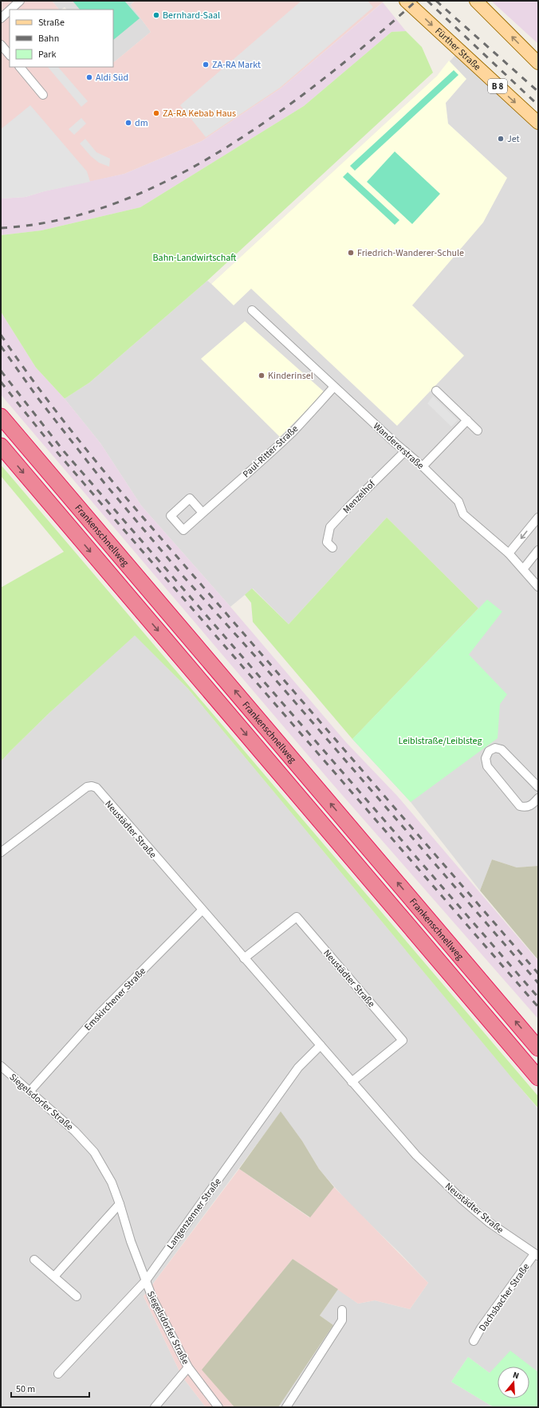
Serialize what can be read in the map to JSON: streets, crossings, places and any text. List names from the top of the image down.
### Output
{
  "streets": {
    "highway": ["Frankenschnellweg"],
    "main road": ["Fürther Straße", "B 8"],
    "street": [
      "Wandererstraße",
      "Paul-Ritter-Straße",
      "Menzelhof",
      "Neustädter Straße",
      "Emskirchener Straße",
      "Siegelsdorfer Straße",
      "Langenzenner Straße",
      "Dachsbacher Straße"
    ]
  },
  "crossings": [
    ["Wandererstraße", "Paul-Ritter-Straße"],
    ["Wandererstraße", "Menzelhof"],
    ["Neustädter Straße", "Emskirchener Straße"],
    ["Neustädter Straße", "Langenzenner Straße"],
    ["Neustädter Straße", "Dachsbacher Straße"],
    ["Emskirchener Straße", "Siegelsdorfer Straße"],
    ["Siegelsdorfer Straße", "Langenzenner Straße"]
  ],
  "parks": ["Bahn-Landwirtschaft", "Leiblstraße/Leiblsteg"],
  "places": [
    "Bernhard-Saal",
    "ZA-RA Markt",
    "Aldi Süd",
    "ZA-RA Kebab Haus",
    "dm",
    "Jet",
    "Friedrich-Wanderer-Schule",
    "Kinderinsel"
  ],
  "legend": ["Straße", "Bahn", "Park"],
  "scale_bar": "50 m",
  "north": "top"
}
